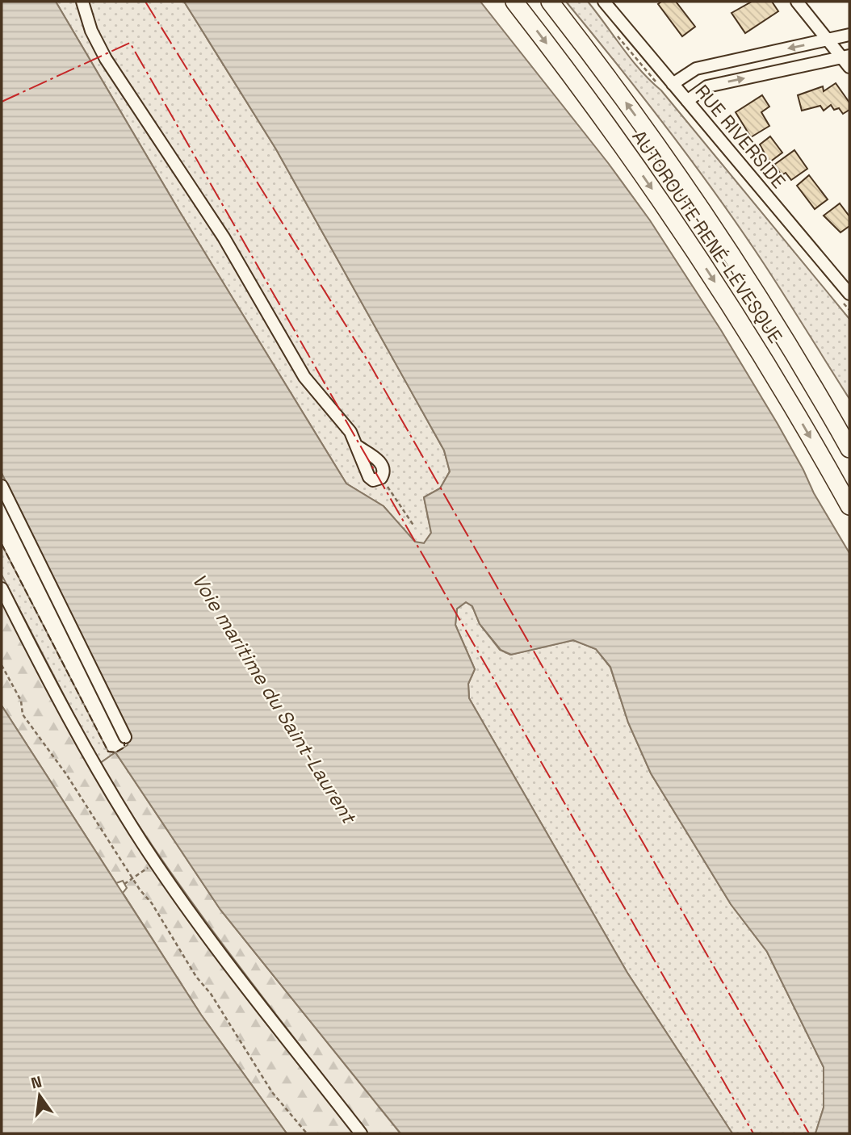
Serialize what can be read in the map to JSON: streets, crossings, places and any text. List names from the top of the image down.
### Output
{
  "streets": {
    "highway": ["AUTOROUTE RENÉ-LÉVESQUE"],
    "street": ["RUE RIVERSIDE"]
  },
  "water": ["Voie maritime du Saint-Laurent"],
  "north": "top"
}
